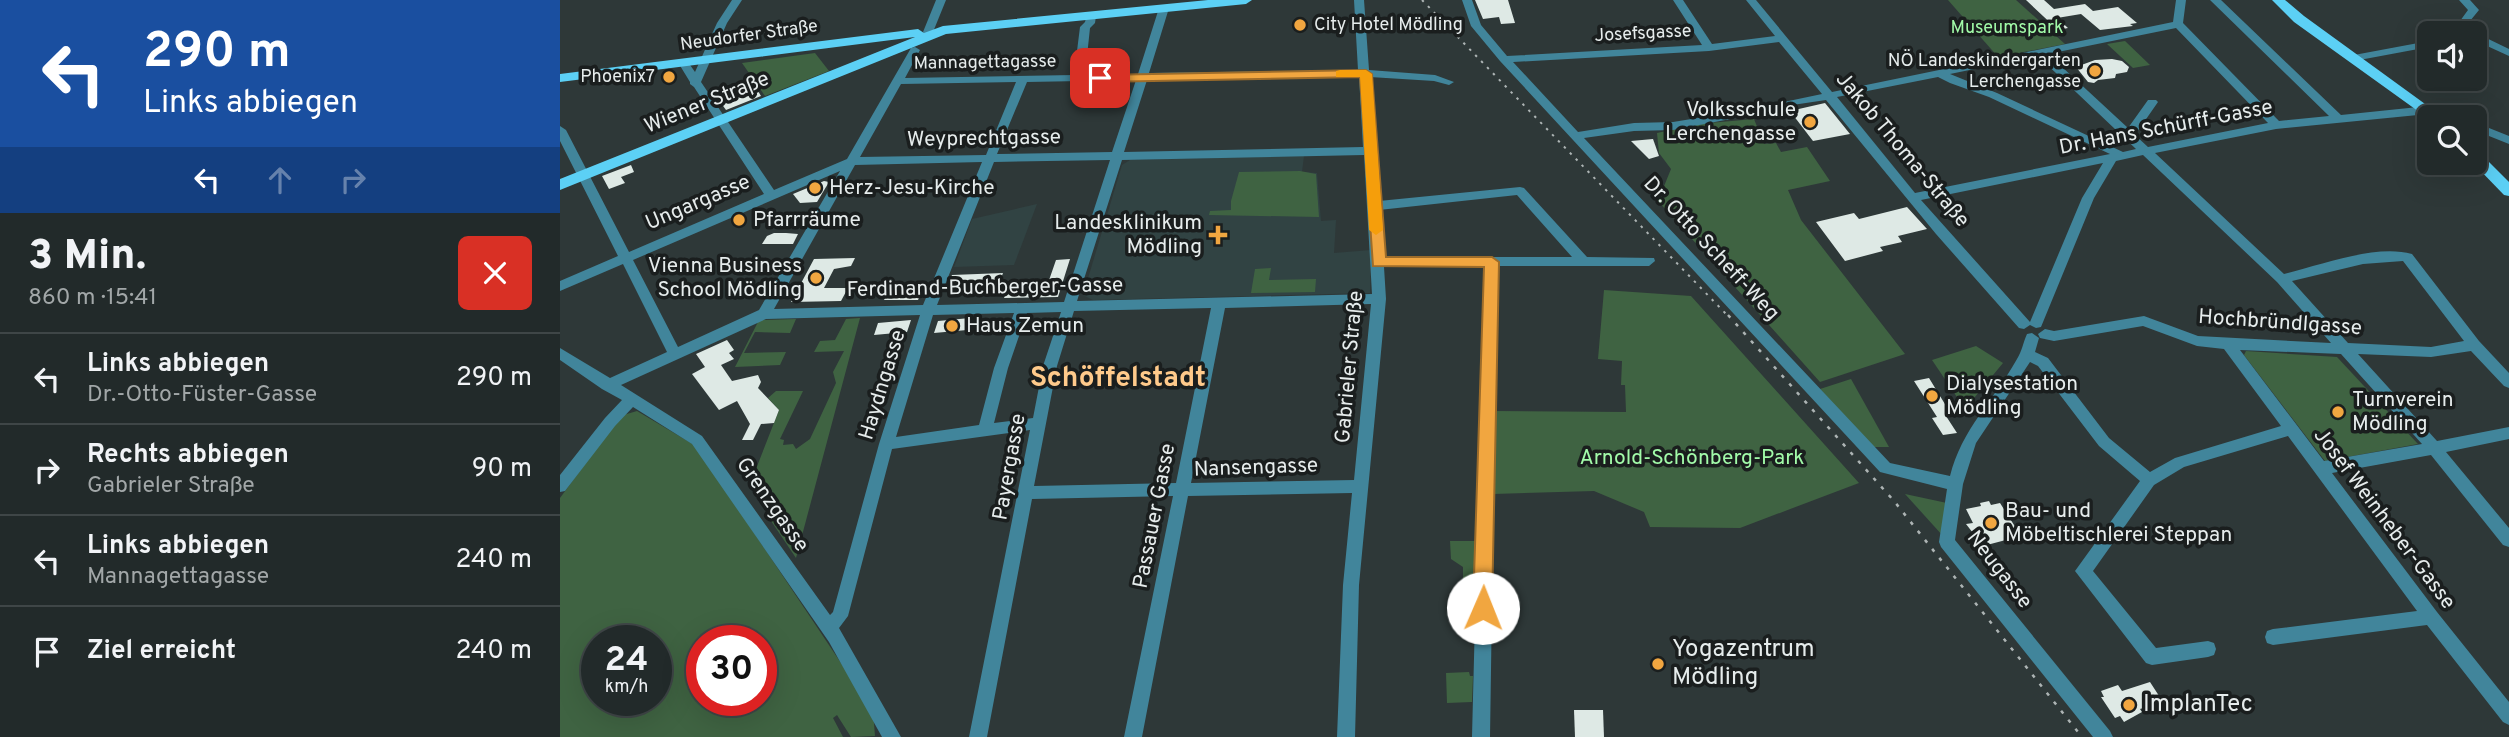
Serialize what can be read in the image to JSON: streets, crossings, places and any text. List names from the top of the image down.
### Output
{
  "streets": {
    "main road": ["Neudorfer Straße", "Wiener Straße"],
    "street": [
      "Josefsgasse",
      "Mannagettagasse",
      "Dr. Hans Schürff-Gasse",
      "Weyprechtgasse",
      "Jakob Thoma-Straße",
      "Ungargasse",
      "Dr. Otto Scheff-Weg",
      "Ferdinand-Buchberger-Gasse",
      "Hochbründlgasse",
      "Gabrieler Straße",
      "Haydngasse",
      "Payergasse",
      "Nansengasse",
      "Grenzgasse",
      "Passauer Gasse",
      "Josef Weinheber-Gasse",
      "Neugasse"
    ]
  },
  "crossings": [
    ["Josefsgasse", "Jakob Thoma-Straße"],
    ["Josefsgasse", "Dr. Otto Scheff-Weg"],
    ["Neudorfer Straße", "Wiener Straße"],
    ["Mannagettagasse", "Gabrieler Straße"],
    ["Mannagettagasse", "Haydngasse"],
    ["Mannagettagasse", "Payergasse"],
    ["Wiener Straße", "Payergasse"],
    ["Dr. Hans Schürff-Gasse", "Jakob Thoma-Straße"],
    ["Dr. Hans Schürff-Gasse", "Neugasse"],
    ["Weyprechtgasse", "Ungargasse"],
    ["Weyprechtgasse", "Gabrieler Straße"],
    ["Weyprechtgasse", "Haydngasse"],
    ["Weyprechtgasse", "Payergasse"],
    ["Jakob Thoma-Straße", "Hochbründlgasse"],
    ["Jakob Thoma-Straße", "Neugasse"],
    ["Dr. Otto Scheff-Weg", "Neugasse"],
    ["Ferdinand-Buchberger-Gasse", "Gabrieler Straße"],
    ["Ferdinand-Buchberger-Gasse", "Haydngasse"],
    ["Ferdinand-Buchberger-Gasse", "Payergasse"],
    ["Ferdinand-Buchberger-Gasse", "Grenzgasse"],
    ["Ferdinand-Buchberger-Gasse", "Passauer Gasse"],
    ["Hochbründlgasse", "Josef Weinheber-Gasse"],
    ["Hochbründlgasse", "Neugasse"],
    ["Gabrieler Straße", "Nansengasse"],
    ["Haydngasse", "Grenzgasse"],
    ["Payergasse", "Nansengasse"],
    ["Nansengasse", "Passauer Gasse"]
  ],
  "districts": ["Schöffelstadt"],
  "parks": ["Museumspark", "Arnold-Schönberg-Park"],
  "places": {
    "other": [
      "City Hotel Mödling",
      "NÖ Landeskindergarten Lerchengasse",
      "Phoenix7",
      "Volksschule Lerchengasse",
      "Herz-Jesu-Kirche",
      "Pfarrräume",
      "Vienna Business School Mödling",
      "Haus Zemun",
      "Dialysestation Mödling",
      "Turnverein Mödling",
      "Bau- und Möbeltischlerei Steppan",
      "Yogazentrum Mödling",
      "ImplanTec"
    ],
    "health": ["Landesklinikum Mödling"]
  },
  "page": {
    "turn": ["290 m", "Links abbiegen"],
    "heading": ["3 Min.", "860 m · 15:41"],
    "list": [
      {
        "name": "Links abbiegen",
        "note": "Dr.-Otto-Füster-Gasse",
        "value": "290 m"
      },
      {
        "name": "Rechts abbiegen",
        "note": "Gabrieler Straße",
        "value": "90 m"
      },
      {
        "name": "Links abbiegen",
        "note": "Mannagettagasse",
        "value": "240 m"
      },
      {
        "name": "Ziel erreicht",
        "value": "240 m"
      }
    ],
    "speed": "24 km/h",
    "limit": "30"
  }
}
